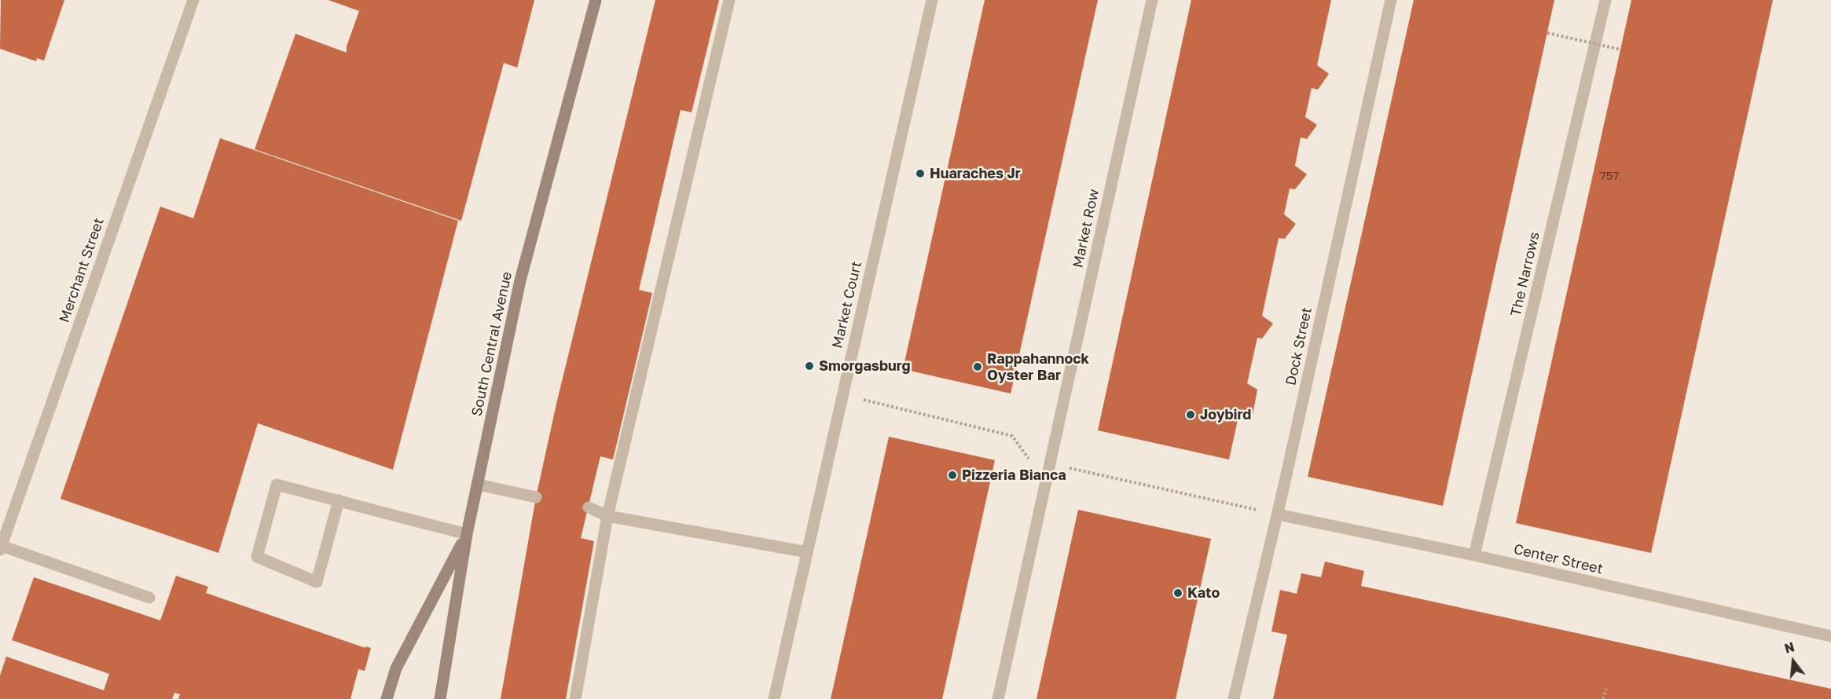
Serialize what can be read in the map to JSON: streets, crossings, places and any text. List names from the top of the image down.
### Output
{
  "streets": {
    "main road": ["South Central Avenue"],
    "street": [
      "Market Row",
      "Merchant Street",
      "The Narrows",
      "Market Court",
      "Dock Street",
      "Center Street"
    ]
  },
  "crossings": [
    ["The Narrows", "Center Street"],
    ["Dock Street", "Center Street"]
  ],
  "places": [
    "Huaraches Jr",
    "Smorgasburg",
    "Rappahannock Oyster Bar",
    "Joybird",
    "Pizzeria Bianca",
    "Kato"
  ],
  "house_numbers": ["757"],
  "north": "top"
}
